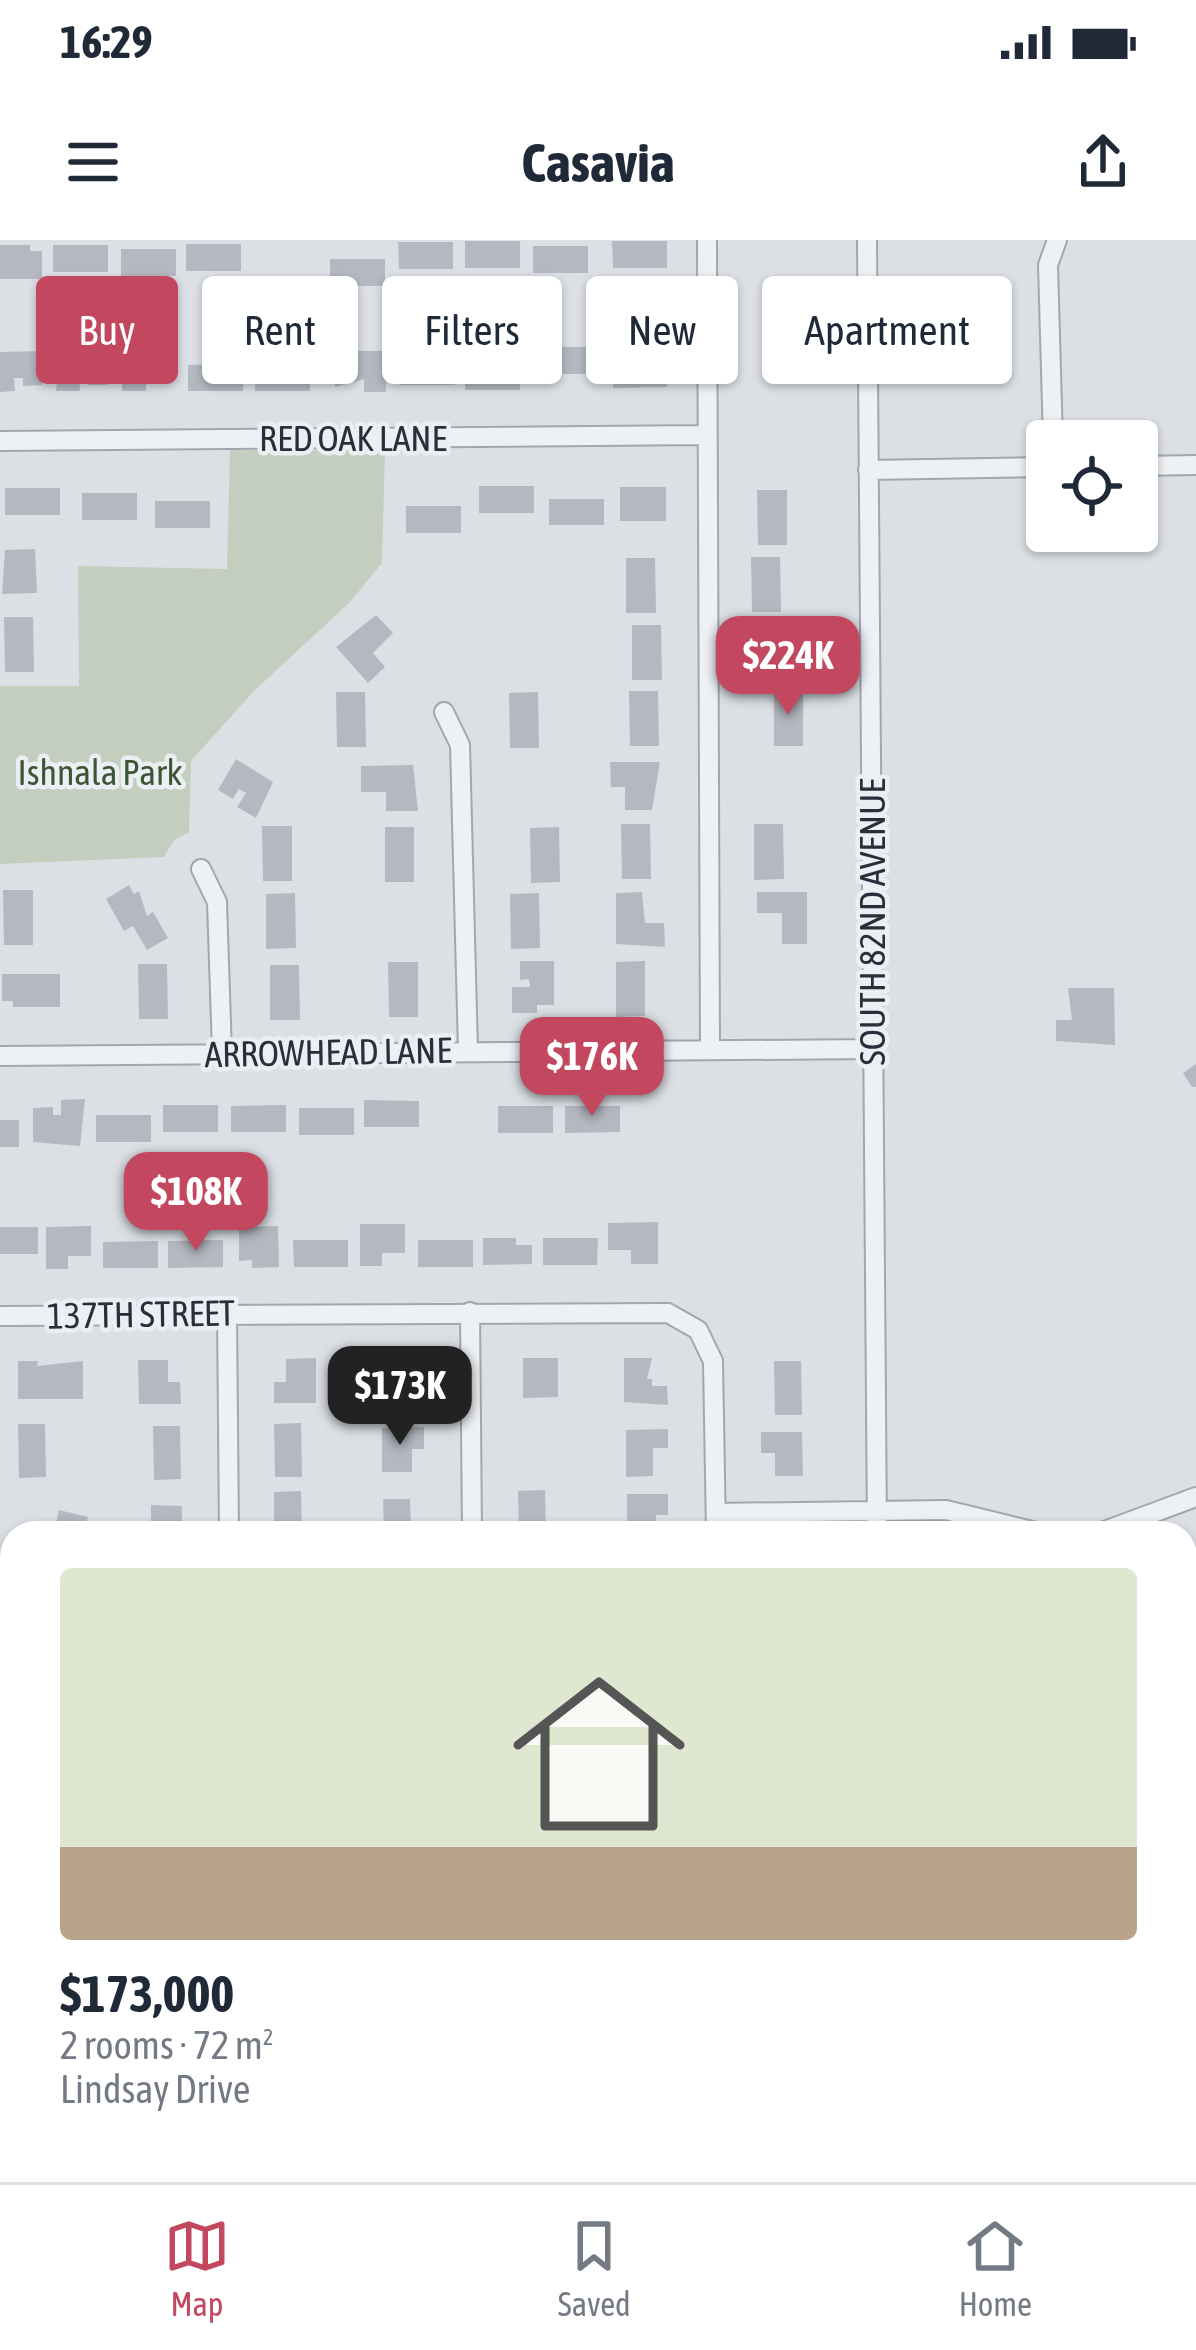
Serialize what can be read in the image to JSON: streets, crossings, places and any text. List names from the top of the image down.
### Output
{
  "streets": {
    "street": [
      "RED OAK LANE",
      "SOUTH 82ND AVENUE",
      "ARROWHEAD LANE",
      "137TH STREET"
    ]
  },
  "crossings": [
    ["SOUTH 82ND AVENUE", "ARROWHEAD LANE"]
  ],
  "parks": ["Ishnala Park"],
  "page": {
    "status": "16:29",
    "header": "Casavia",
    "chip": [
      "Buy",
      "Rent",
      "Filters",
      "New",
      "Apartment"
    ],
    "price": [
      "$224K",
      "$176K",
      "$108K",
      "$173K"
    ],
    "list": [
      {
        "name": "$173,000",
        "note": "2 rooms · 72 m² · Lindsay Drive"
      }
    ],
    "tabs": ["Map", "Saved", "Home"]
  }
}
